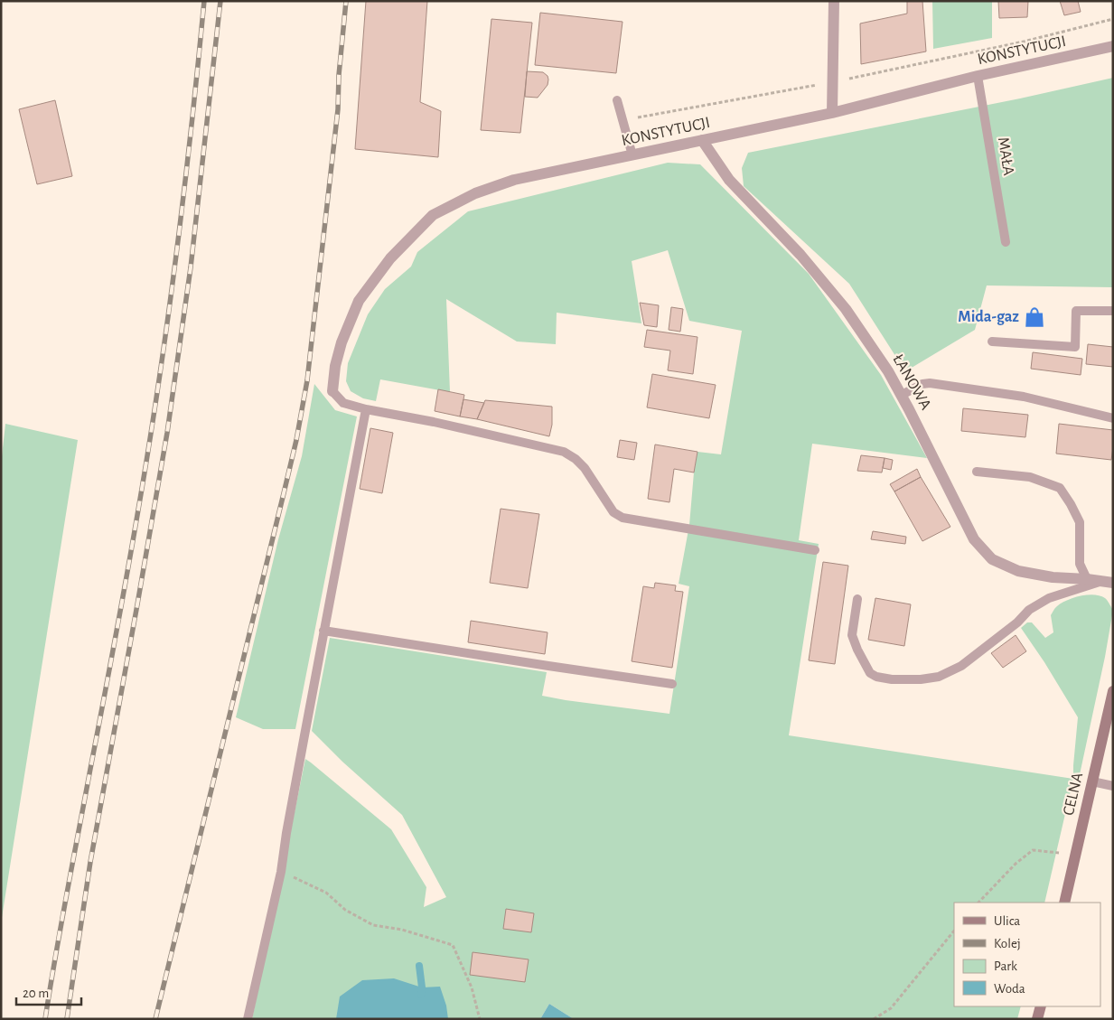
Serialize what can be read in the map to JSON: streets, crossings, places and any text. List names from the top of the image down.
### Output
{
  "streets": {
    "street": ["KONSTYTUCJI", "ŁANOWA", "CELNA"],
    "lane": ["MAŁA"]
  },
  "crossings": [
    ["KONSTYTUCJI", "MAŁA"],
    ["KONSTYTUCJI", "ŁANOWA"]
  ],
  "places": {
    "shop": ["Mida-gaz"]
  },
  "legend": [
    "Ulica",
    "Kolej",
    "Park",
    "Woda"
  ],
  "scale_bar": "20 m"
}
